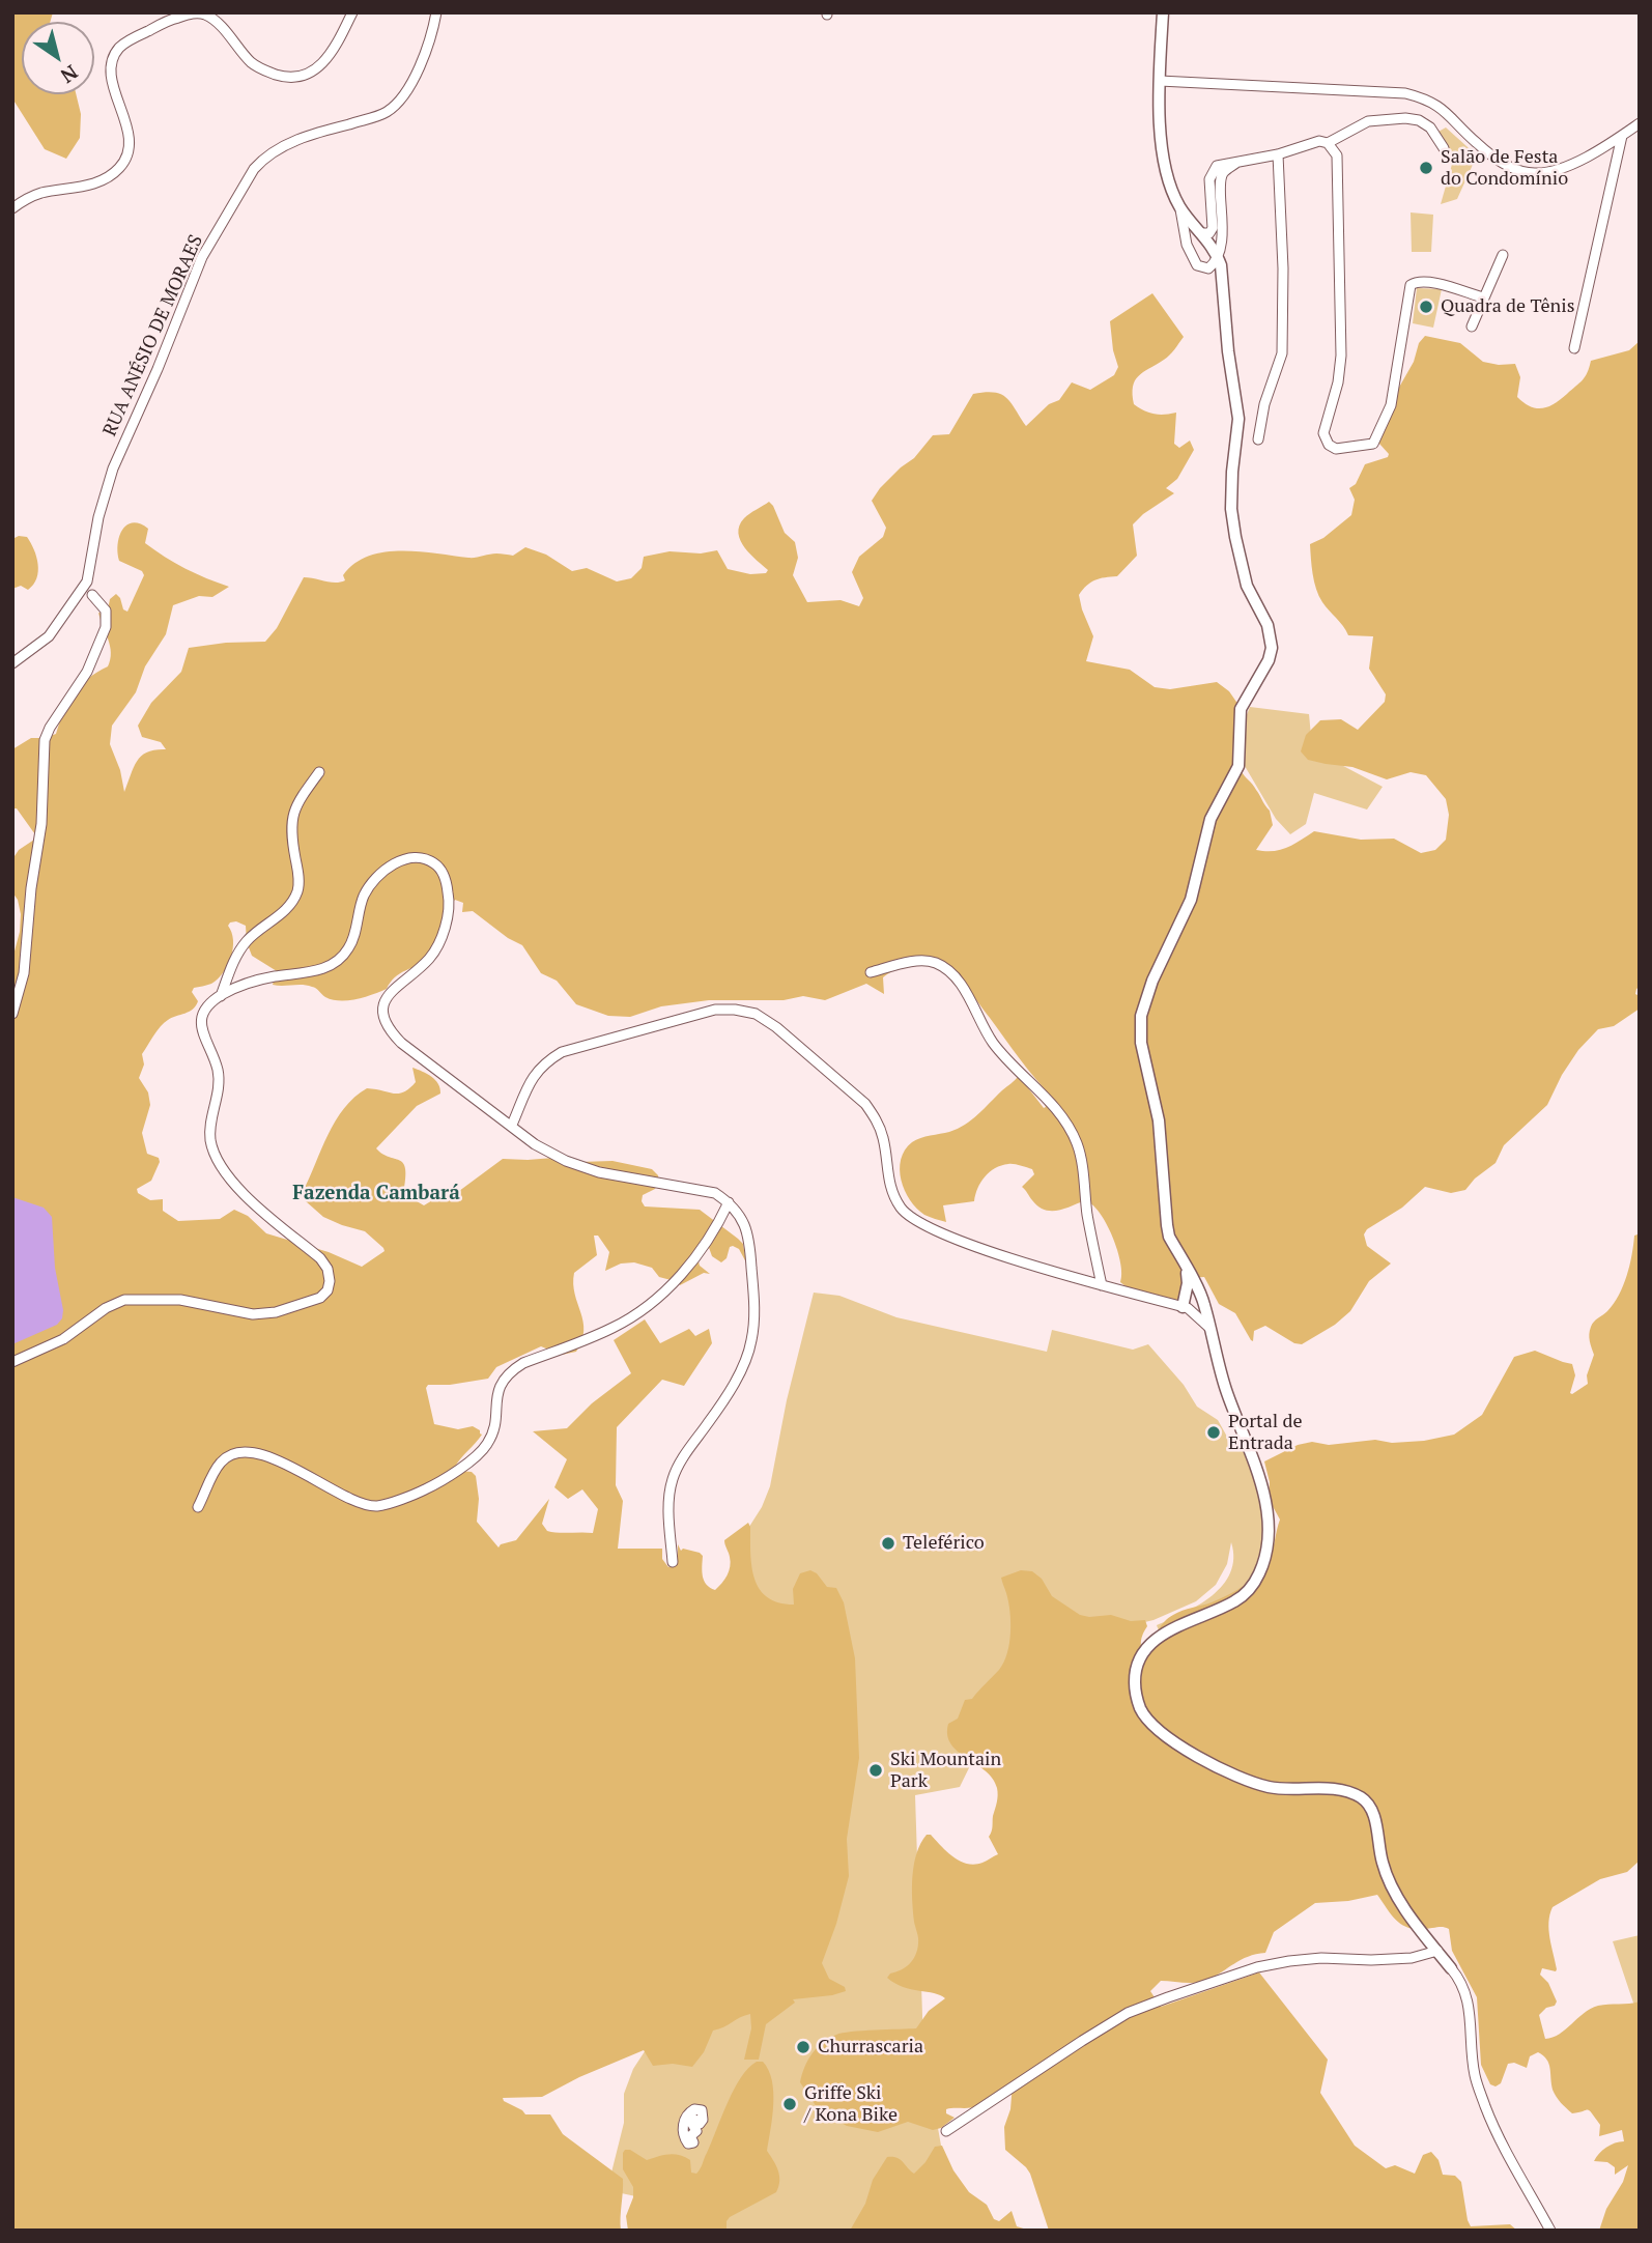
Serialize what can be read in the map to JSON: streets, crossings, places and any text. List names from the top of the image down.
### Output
{
  "streets": {
    "street": ["RUA ANÉSIO DE MORAES"]
  },
  "districts": ["Fazenda Cambará"],
  "places": [
    "Salão de Festa do Condomínio",
    "Quadra de Tênis",
    "Portal de Entrada",
    "Teleférico",
    "Ski Mountain Park",
    "Churrascaria",
    "Griffe Ski / Kona Bike"
  ],
  "north": "bottom right"
}
